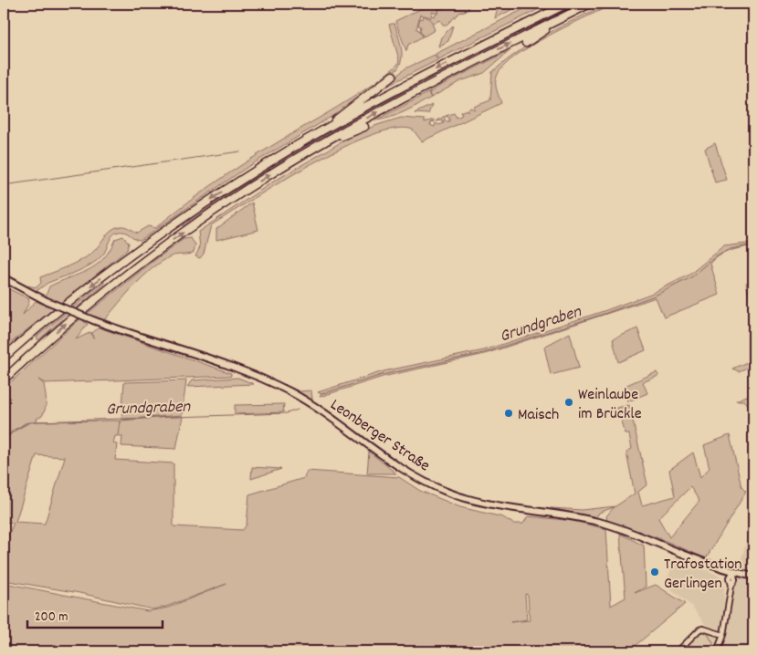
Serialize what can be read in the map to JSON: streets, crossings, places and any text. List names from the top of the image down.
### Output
{
  "streets": {
    "main road": ["Leonberger Straße"]
  },
  "water": ["Grundgraben"],
  "places": ["Weinlaube im Brückle", "Maisch", "Trafostation Gerlingen"],
  "scale_bar": "200 m"
}
